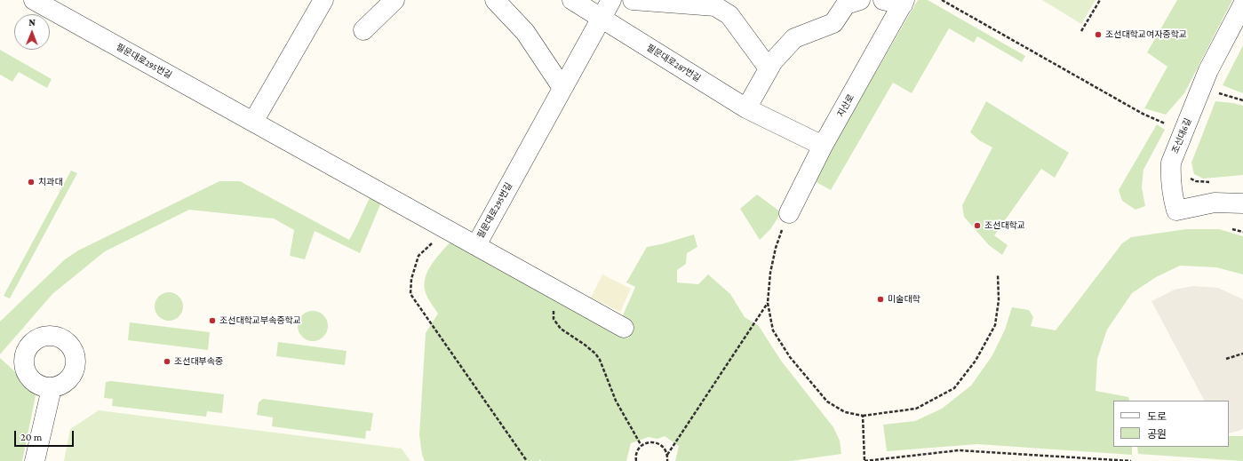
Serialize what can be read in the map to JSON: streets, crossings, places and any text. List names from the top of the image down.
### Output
{
  "streets": {
    "street": [
      "필문대로295번길",
      "필문대로287번길",
      "지산로",
      "조선대6길"
    ]
  },
  "crossings": [
    ["필문대로287번길", "지산로"]
  ],
  "places": [
    "조선대학교여자중학교",
    "치과대",
    "조선대학교",
    "미술대학",
    "조선대학교부속중학교",
    "조선대부속중"
  ],
  "legend": ["도로", "공원"],
  "scale_bar": "20 m",
  "north": "top"
}
